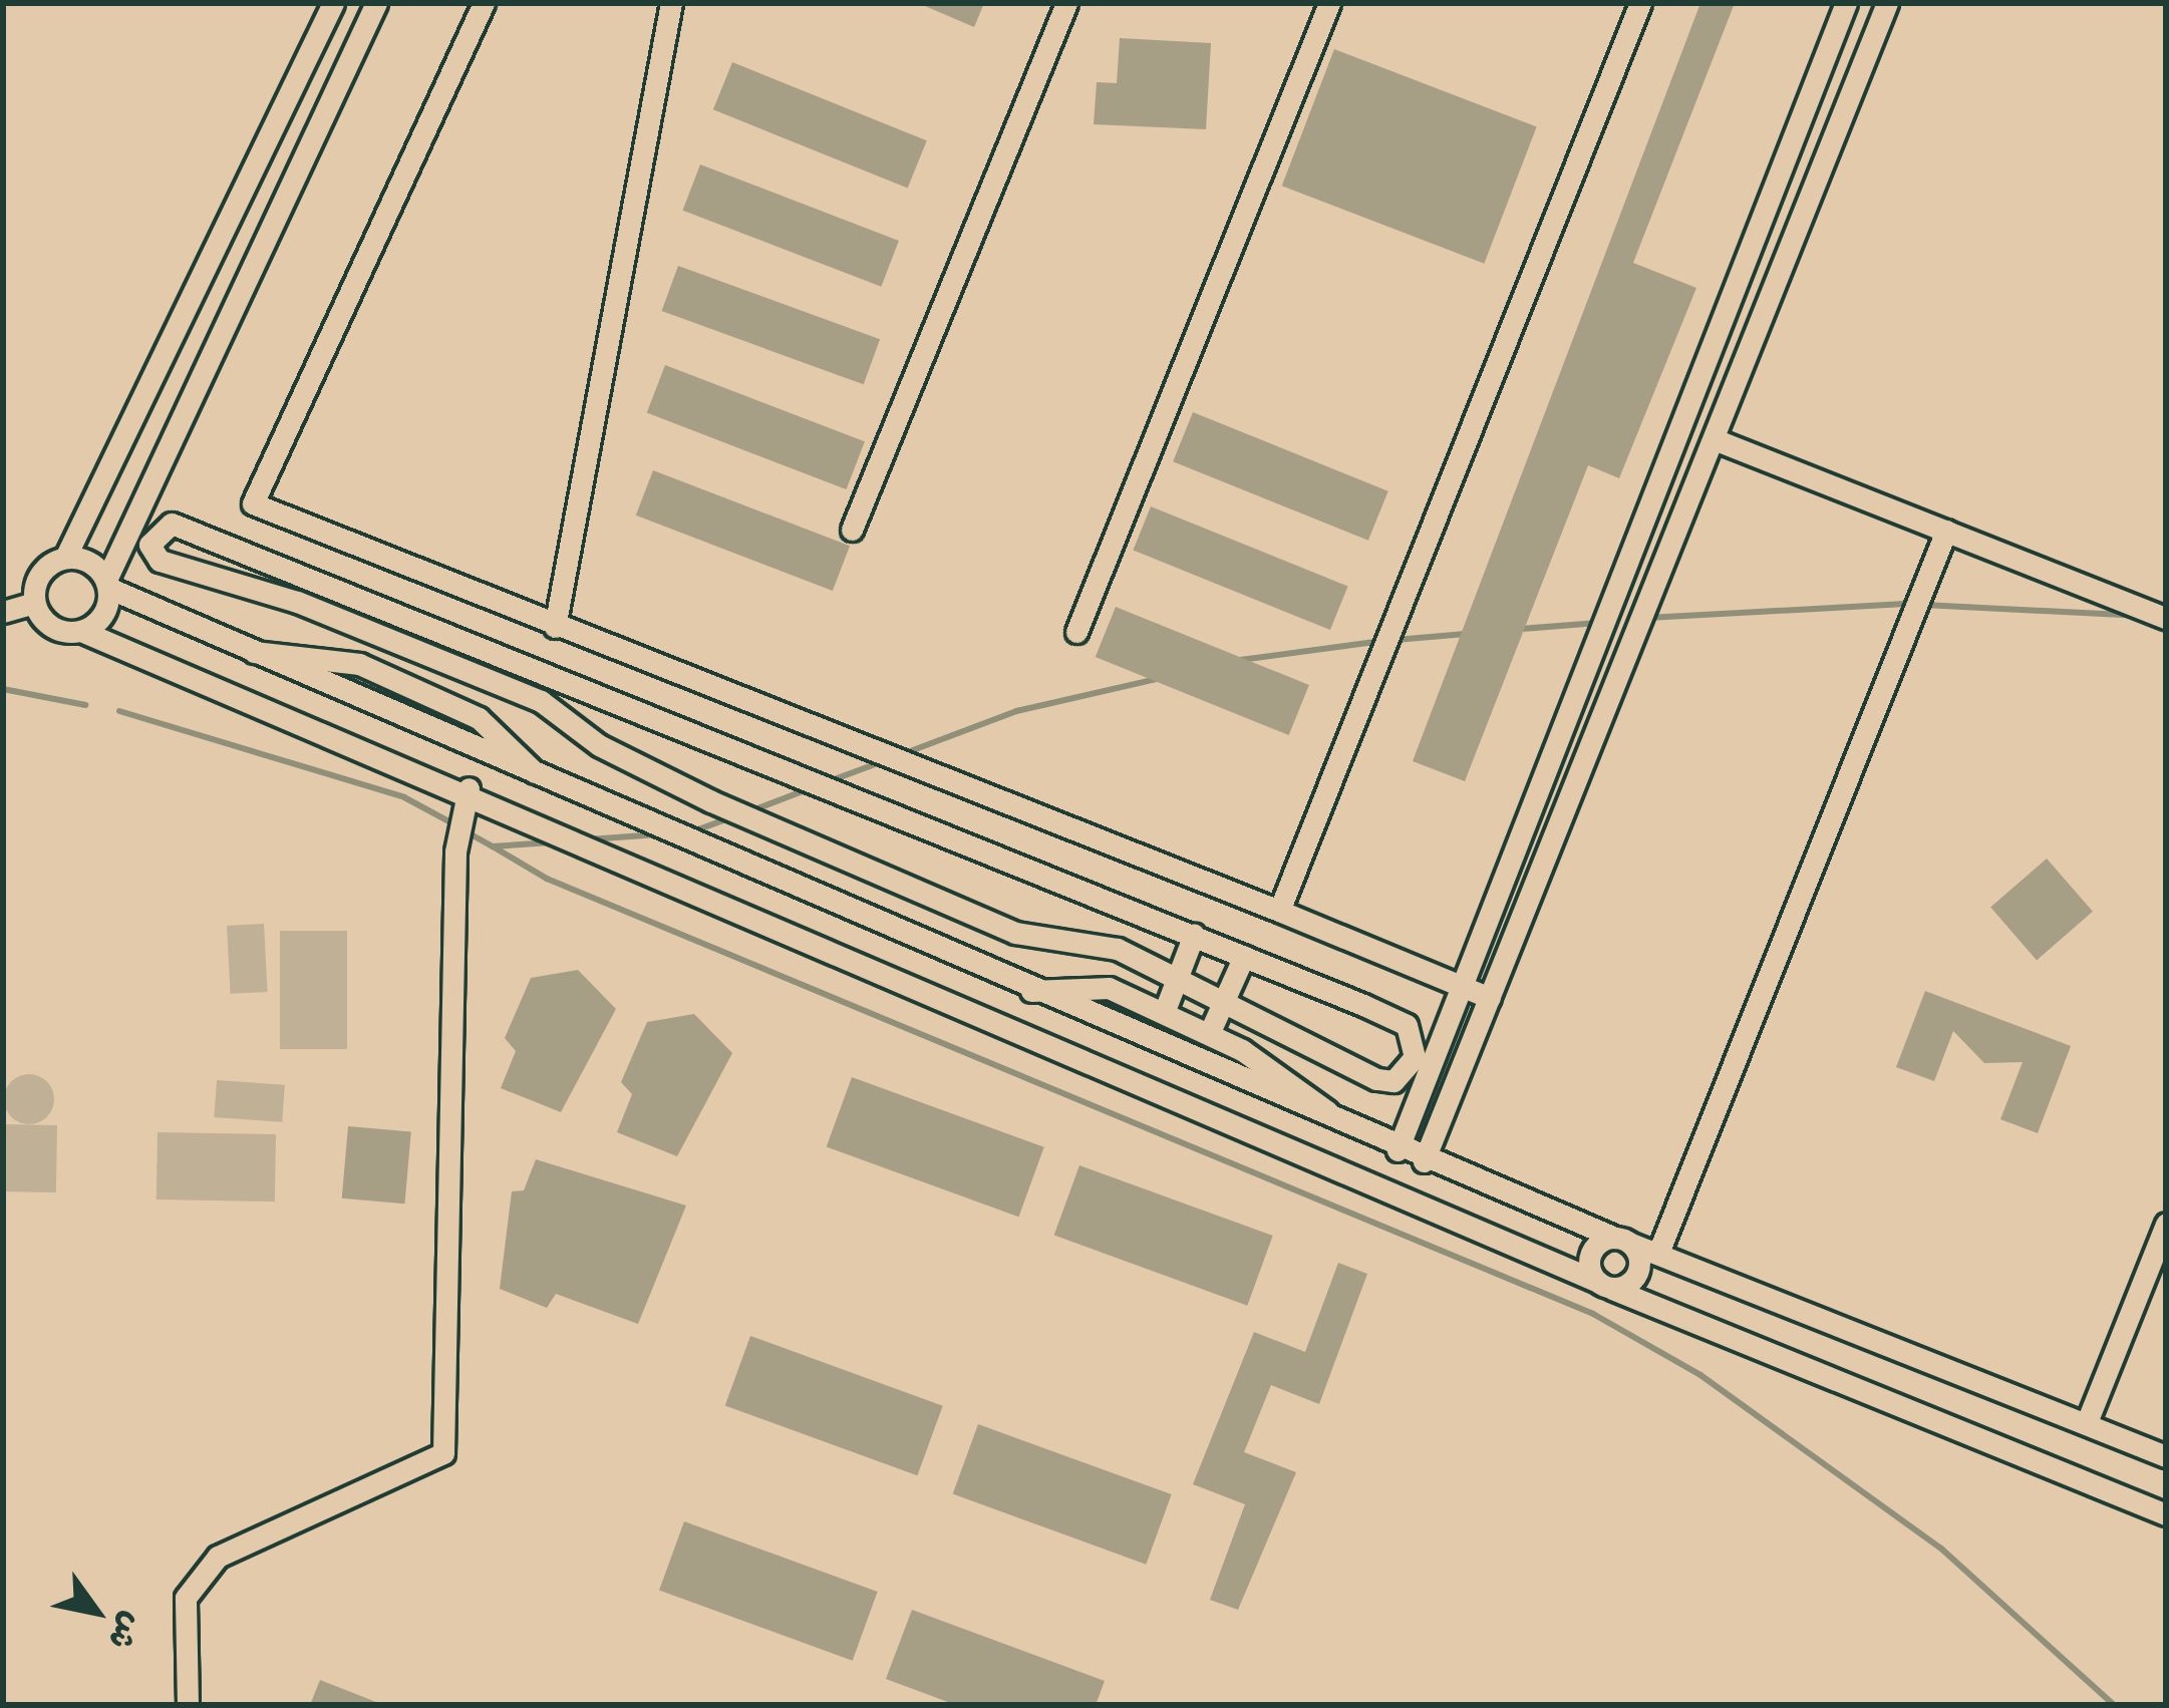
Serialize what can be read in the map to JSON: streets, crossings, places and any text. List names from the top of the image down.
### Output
{
  "north": "bottom right"
}
